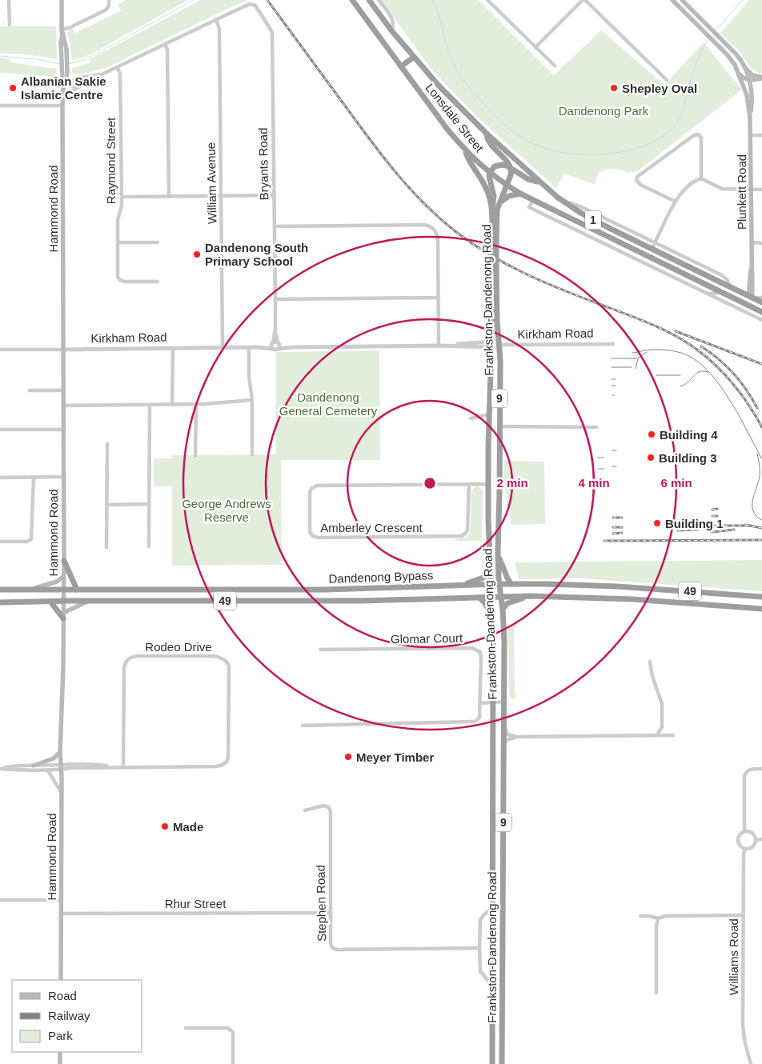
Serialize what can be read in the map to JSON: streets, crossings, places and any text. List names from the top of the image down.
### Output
{
  "streets": {
    "highway": [
      "Lonsdale Street",
      "1",
      "Frankston-Dandenong Road",
      "Kirkham Road",
      "9",
      "Dandenong Bypass",
      "49"
    ],
    "main road": ["Plunkett Road", "Hammond Road"],
    "street": [
      "Raymond Street",
      "Bryants Road",
      "William Avenue",
      "Amberley Crescent",
      "Glomar Court",
      "Rodeo Drive",
      "Rhur Street",
      "Stephen Road",
      "Williams Road"
    ]
  },
  "crossings": [
    ["Lonsdale Street", "Plunkett Road"],
    ["Lonsdale Street", "Frankston-Dandenong Road"],
    ["Lonsdale Street", "9"],
    ["Bryants Road", "William Avenue"],
    ["Bryants Road", "Kirkham Road"],
    ["William Avenue", "Kirkham Road"],
    ["Hammond Road", "Kirkham Road"],
    ["Hammond Road", "Dandenong Bypass"],
    ["Hammond Road", "Rodeo Drive"],
    ["Hammond Road", "Rhur Street"],
    ["Frankston-Dandenong Road", "Kirkham Road"],
    ["Frankston-Dandenong Road", "9"],
    ["Frankston-Dandenong Road", "Amberley Crescent"],
    ["Frankston-Dandenong Road", "Dandenong Bypass"],
    ["Frankston-Dandenong Road", "Stephen Road"],
    ["Rhur Street", "Stephen Road"]
  ],
  "parks": ["Dandenong Park", "Dandenong General Cemetery", "George Andrews Reserve"],
  "places": [
    "Albanian Sakie Islamic Centre",
    "Shepley Oval",
    "Dandenong South Primary School",
    "Building 4",
    "Building 3",
    "Building 1",
    "Meyer Timber",
    "Made"
  ],
  "legend": ["Road", "Railway", "Park"],
  "rings": ["2 min", "4 min", "6 min"]
}
